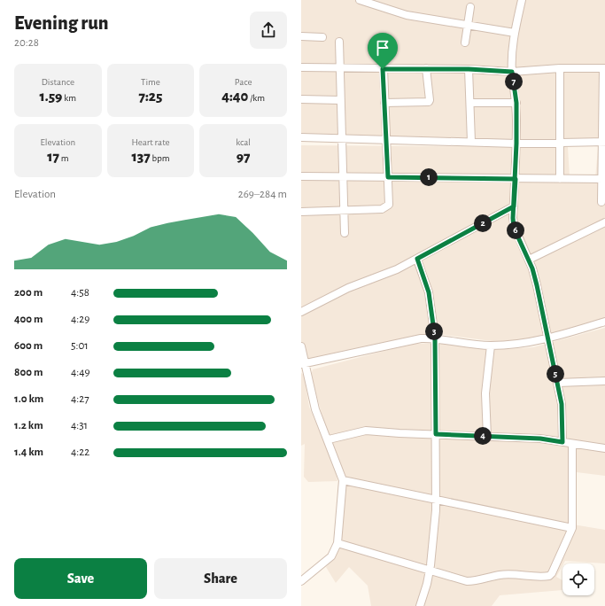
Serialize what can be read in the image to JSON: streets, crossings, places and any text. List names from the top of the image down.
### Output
{
  "page": {
    "heading": ["Evening run", "20:28"],
    "stats": [
      ["Distance", "1.59 km"],
      ["Time", "7:25"],
      ["Pace", "4:40 /km"],
      ["Elevation", "17 m"],
      ["Heart rate", "137 bpm"],
      ["kcal", "97"]
    ],
    "pins": [
      "7",
      "1",
      "2",
      "6",
      "3",
      "5",
      "4"
    ],
    "chart": ["Elevation", "269–284 m"],
    "list": [
      {
        "name": "200 m",
        "note": "4:58"
      },
      {
        "name": "400 m",
        "note": "4:29"
      },
      {
        "name": "600 m",
        "note": "5:01"
      },
      {
        "name": "800 m",
        "note": "4:49"
      },
      {
        "name": "1.0 km",
        "note": "4:27"
      },
      {
        "name": "1.2 km",
        "note": "4:31"
      },
      {
        "name": "1.4 km",
        "note": "4:22"
      }
    ],
    "buttons": ["Save", "Share"]
  }
}
